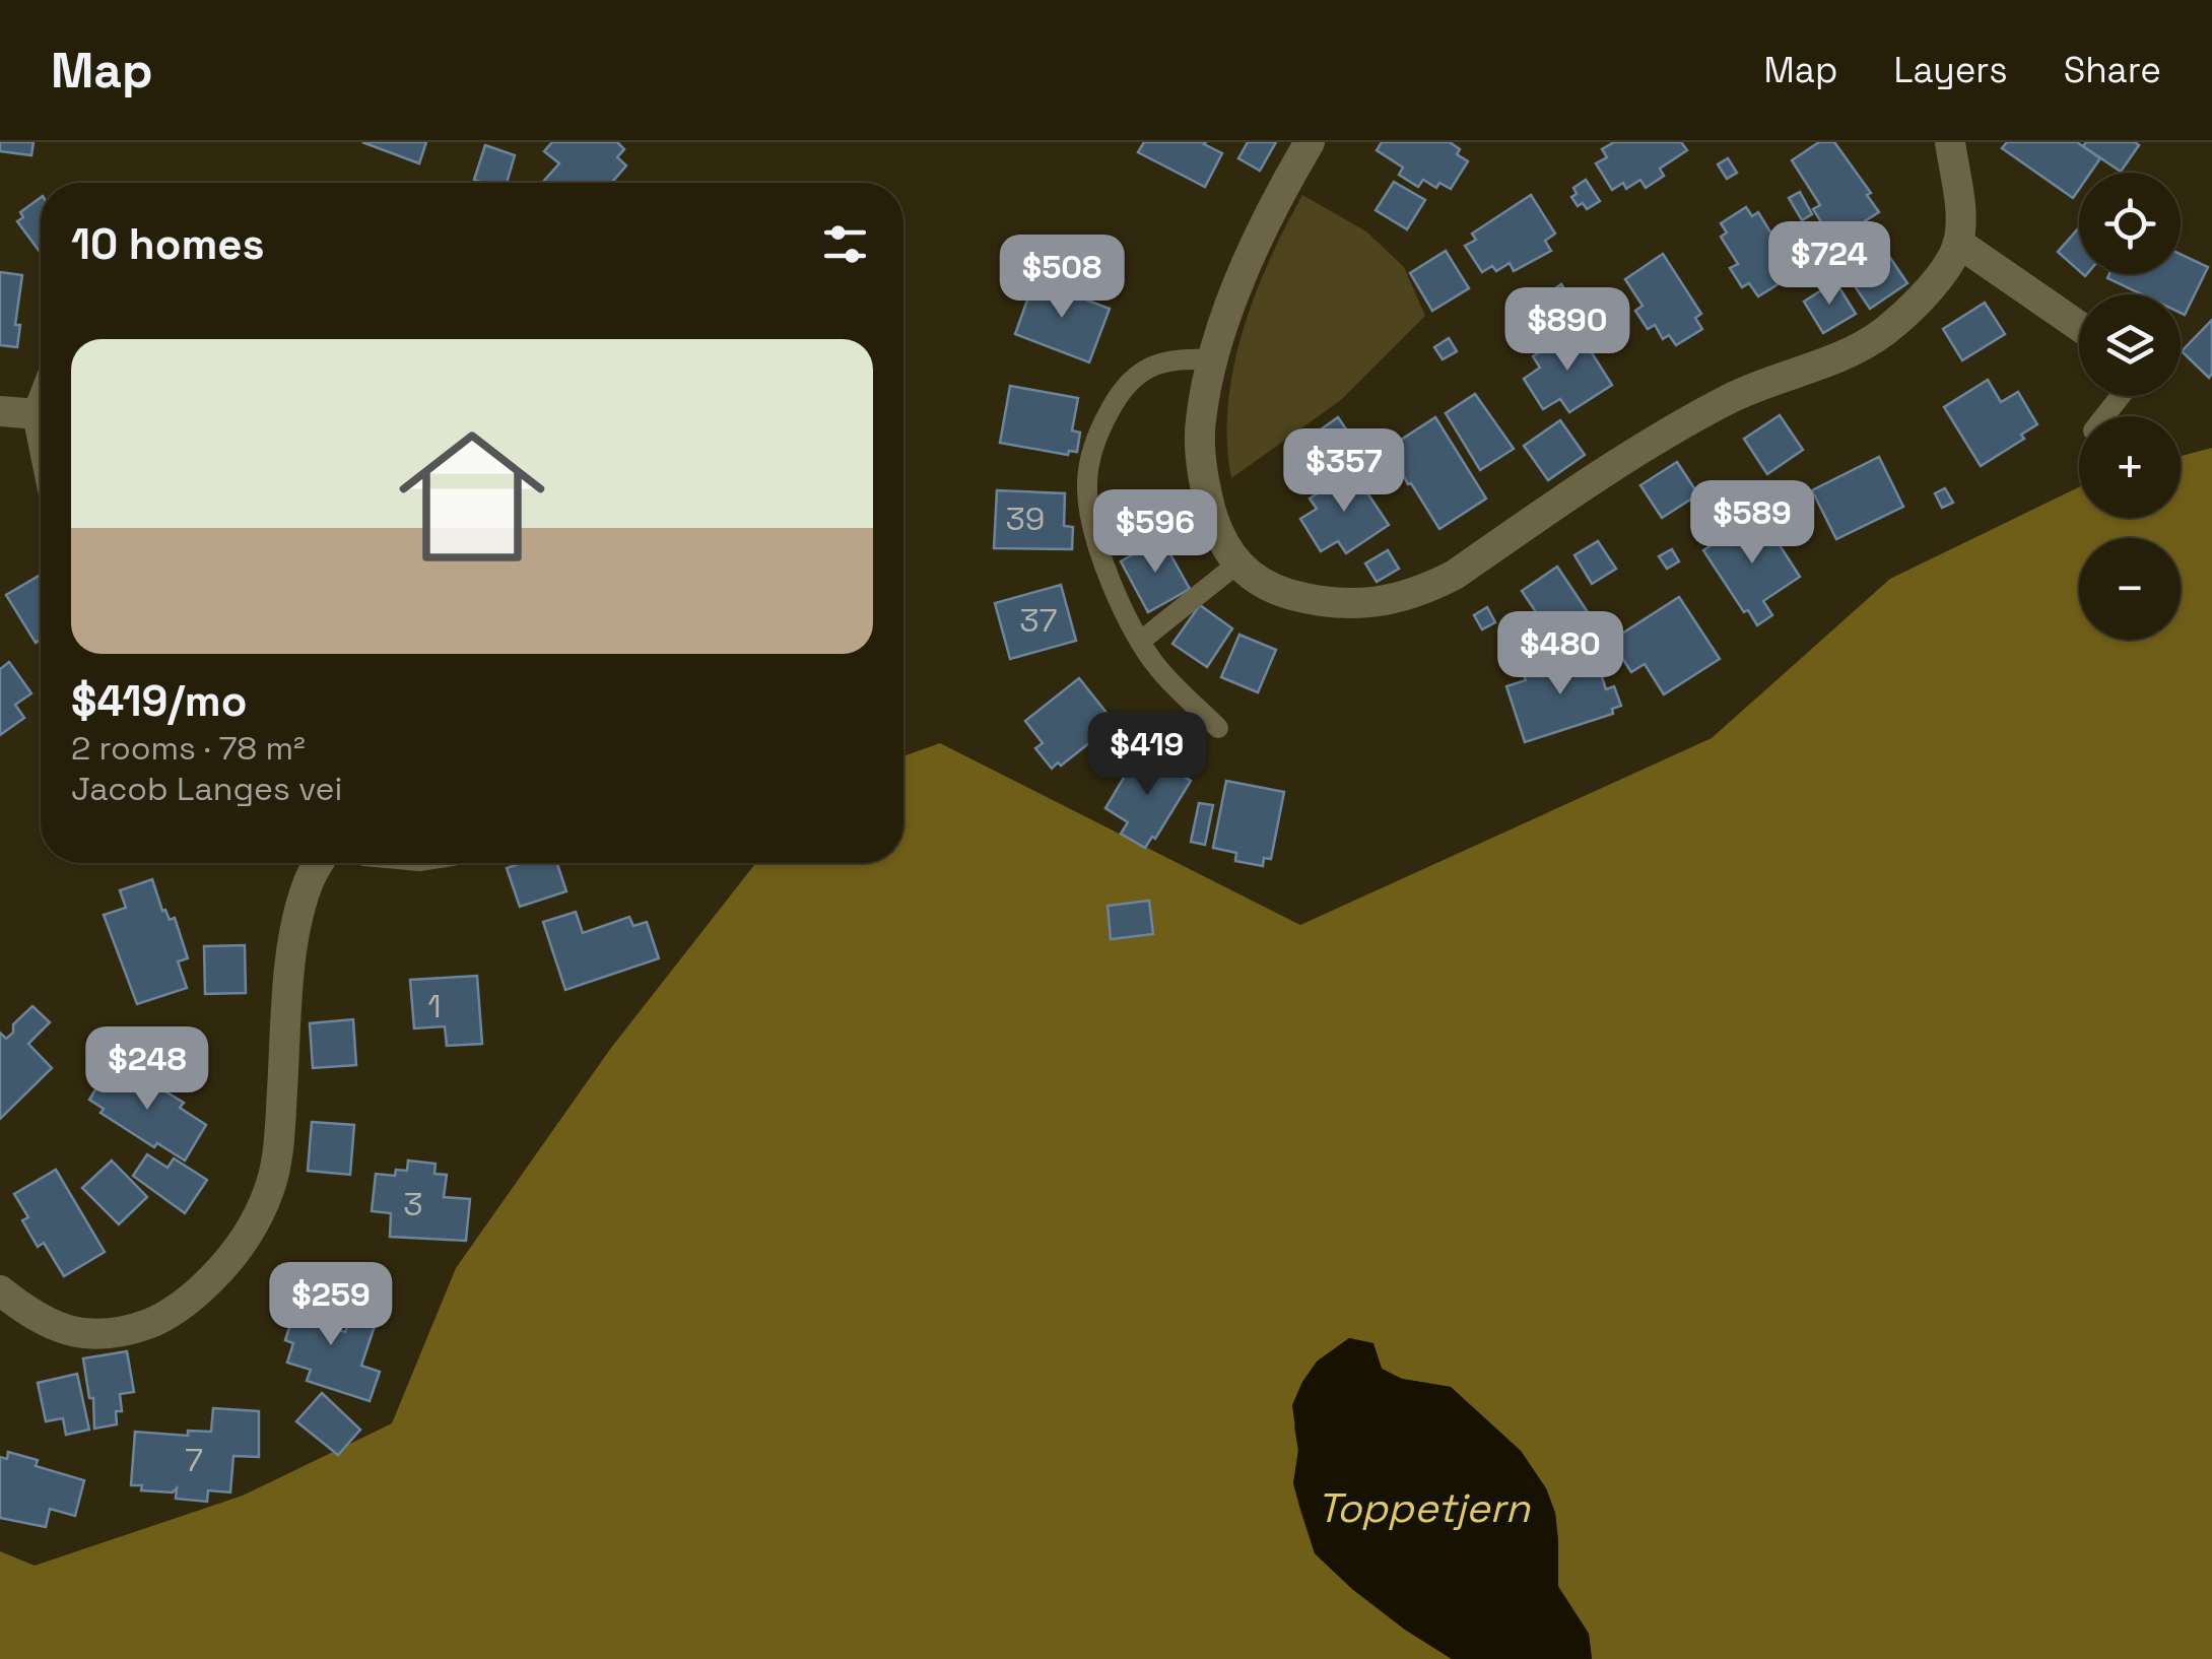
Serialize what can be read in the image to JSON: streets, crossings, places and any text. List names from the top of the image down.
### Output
{
  "water": ["Toppetjern"],
  "house_numbers": [
    "39",
    "37",
    "1",
    "3",
    "7"
  ],
  "page": {
    "header": "Map",
    "nav": ["Map", "Layers", "Share"],
    "map_buttons": ["+", "−"],
    "heading": "10 homes",
    "price": [
      "$724",
      "$508",
      "$890",
      "$357",
      "$589",
      "$596",
      "$480",
      "$419",
      "$248",
      "$259"
    ],
    "list": [
      {
        "name": "$419/mo",
        "note": "2 rooms · 78 m² · Jacob Langes vei"
      }
    ]
  }
}
